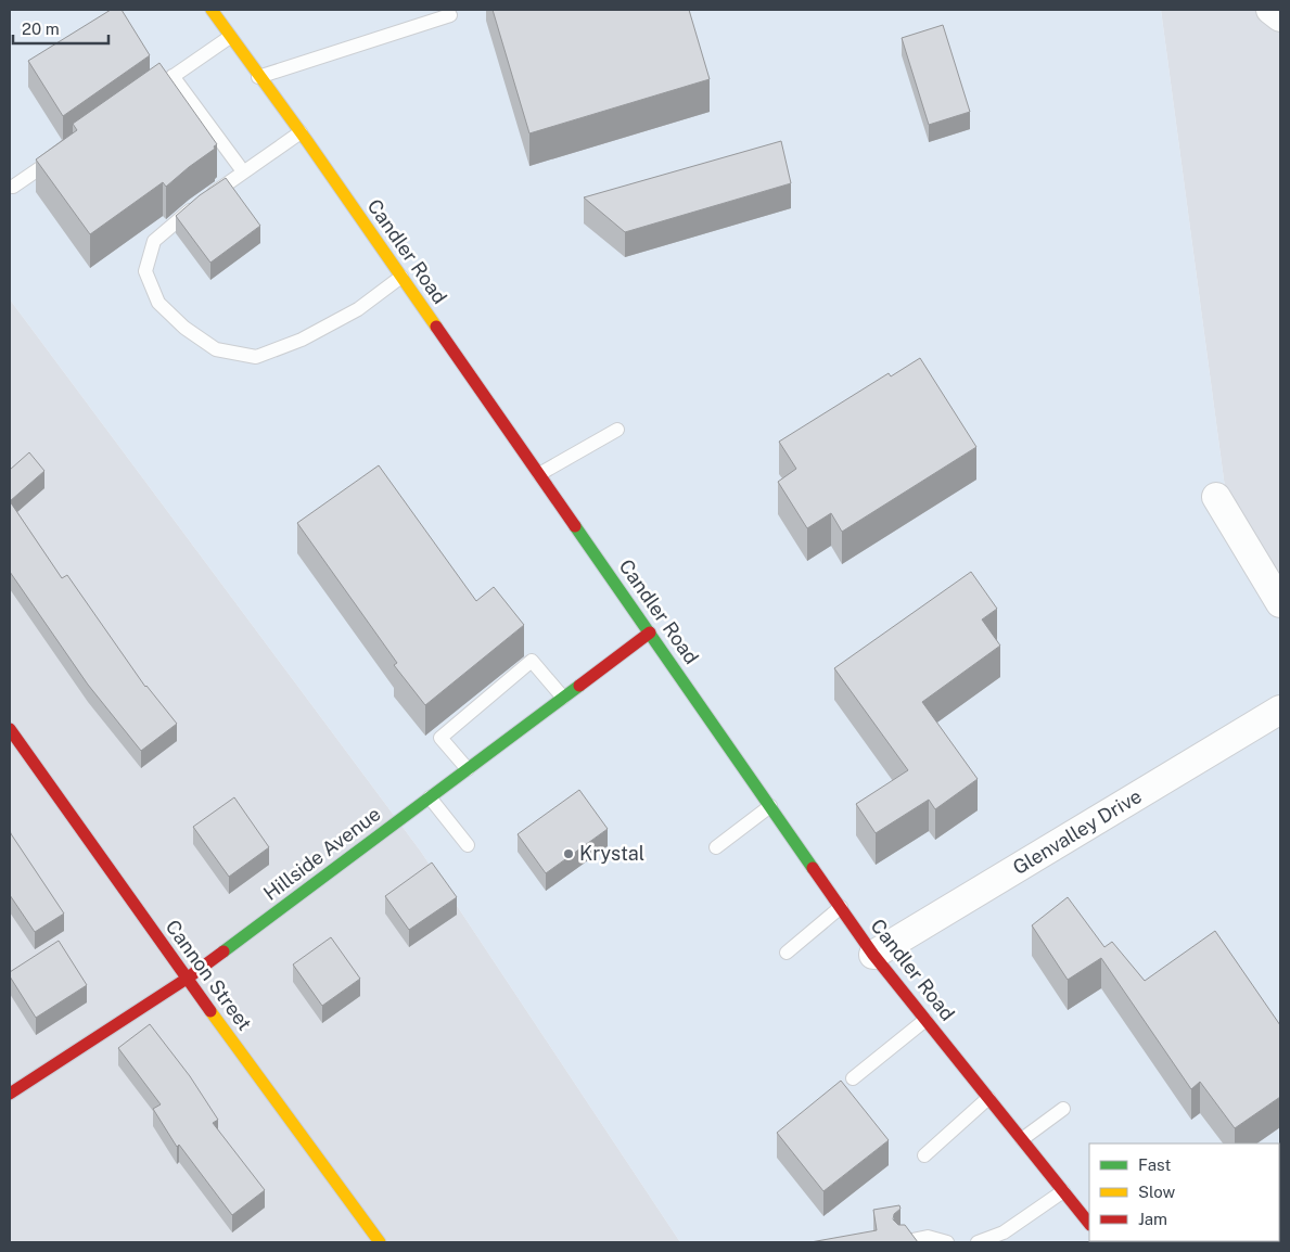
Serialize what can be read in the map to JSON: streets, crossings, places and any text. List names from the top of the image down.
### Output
{
  "streets": {
    "main road": ["Candler Road", "Hillside Avenue", "Cannon Street"],
    "street": ["Glenvalley Drive"]
  },
  "crossings": [
    ["Candler Road", "Glenvalley Drive"],
    ["Candler Road", "Hillside Avenue"],
    ["Hillside Avenue", "Cannon Street"]
  ],
  "places": ["Krystal"],
  "legend": ["Fast", "Slow", "Jam"],
  "scale_bar": "20 m"
}
